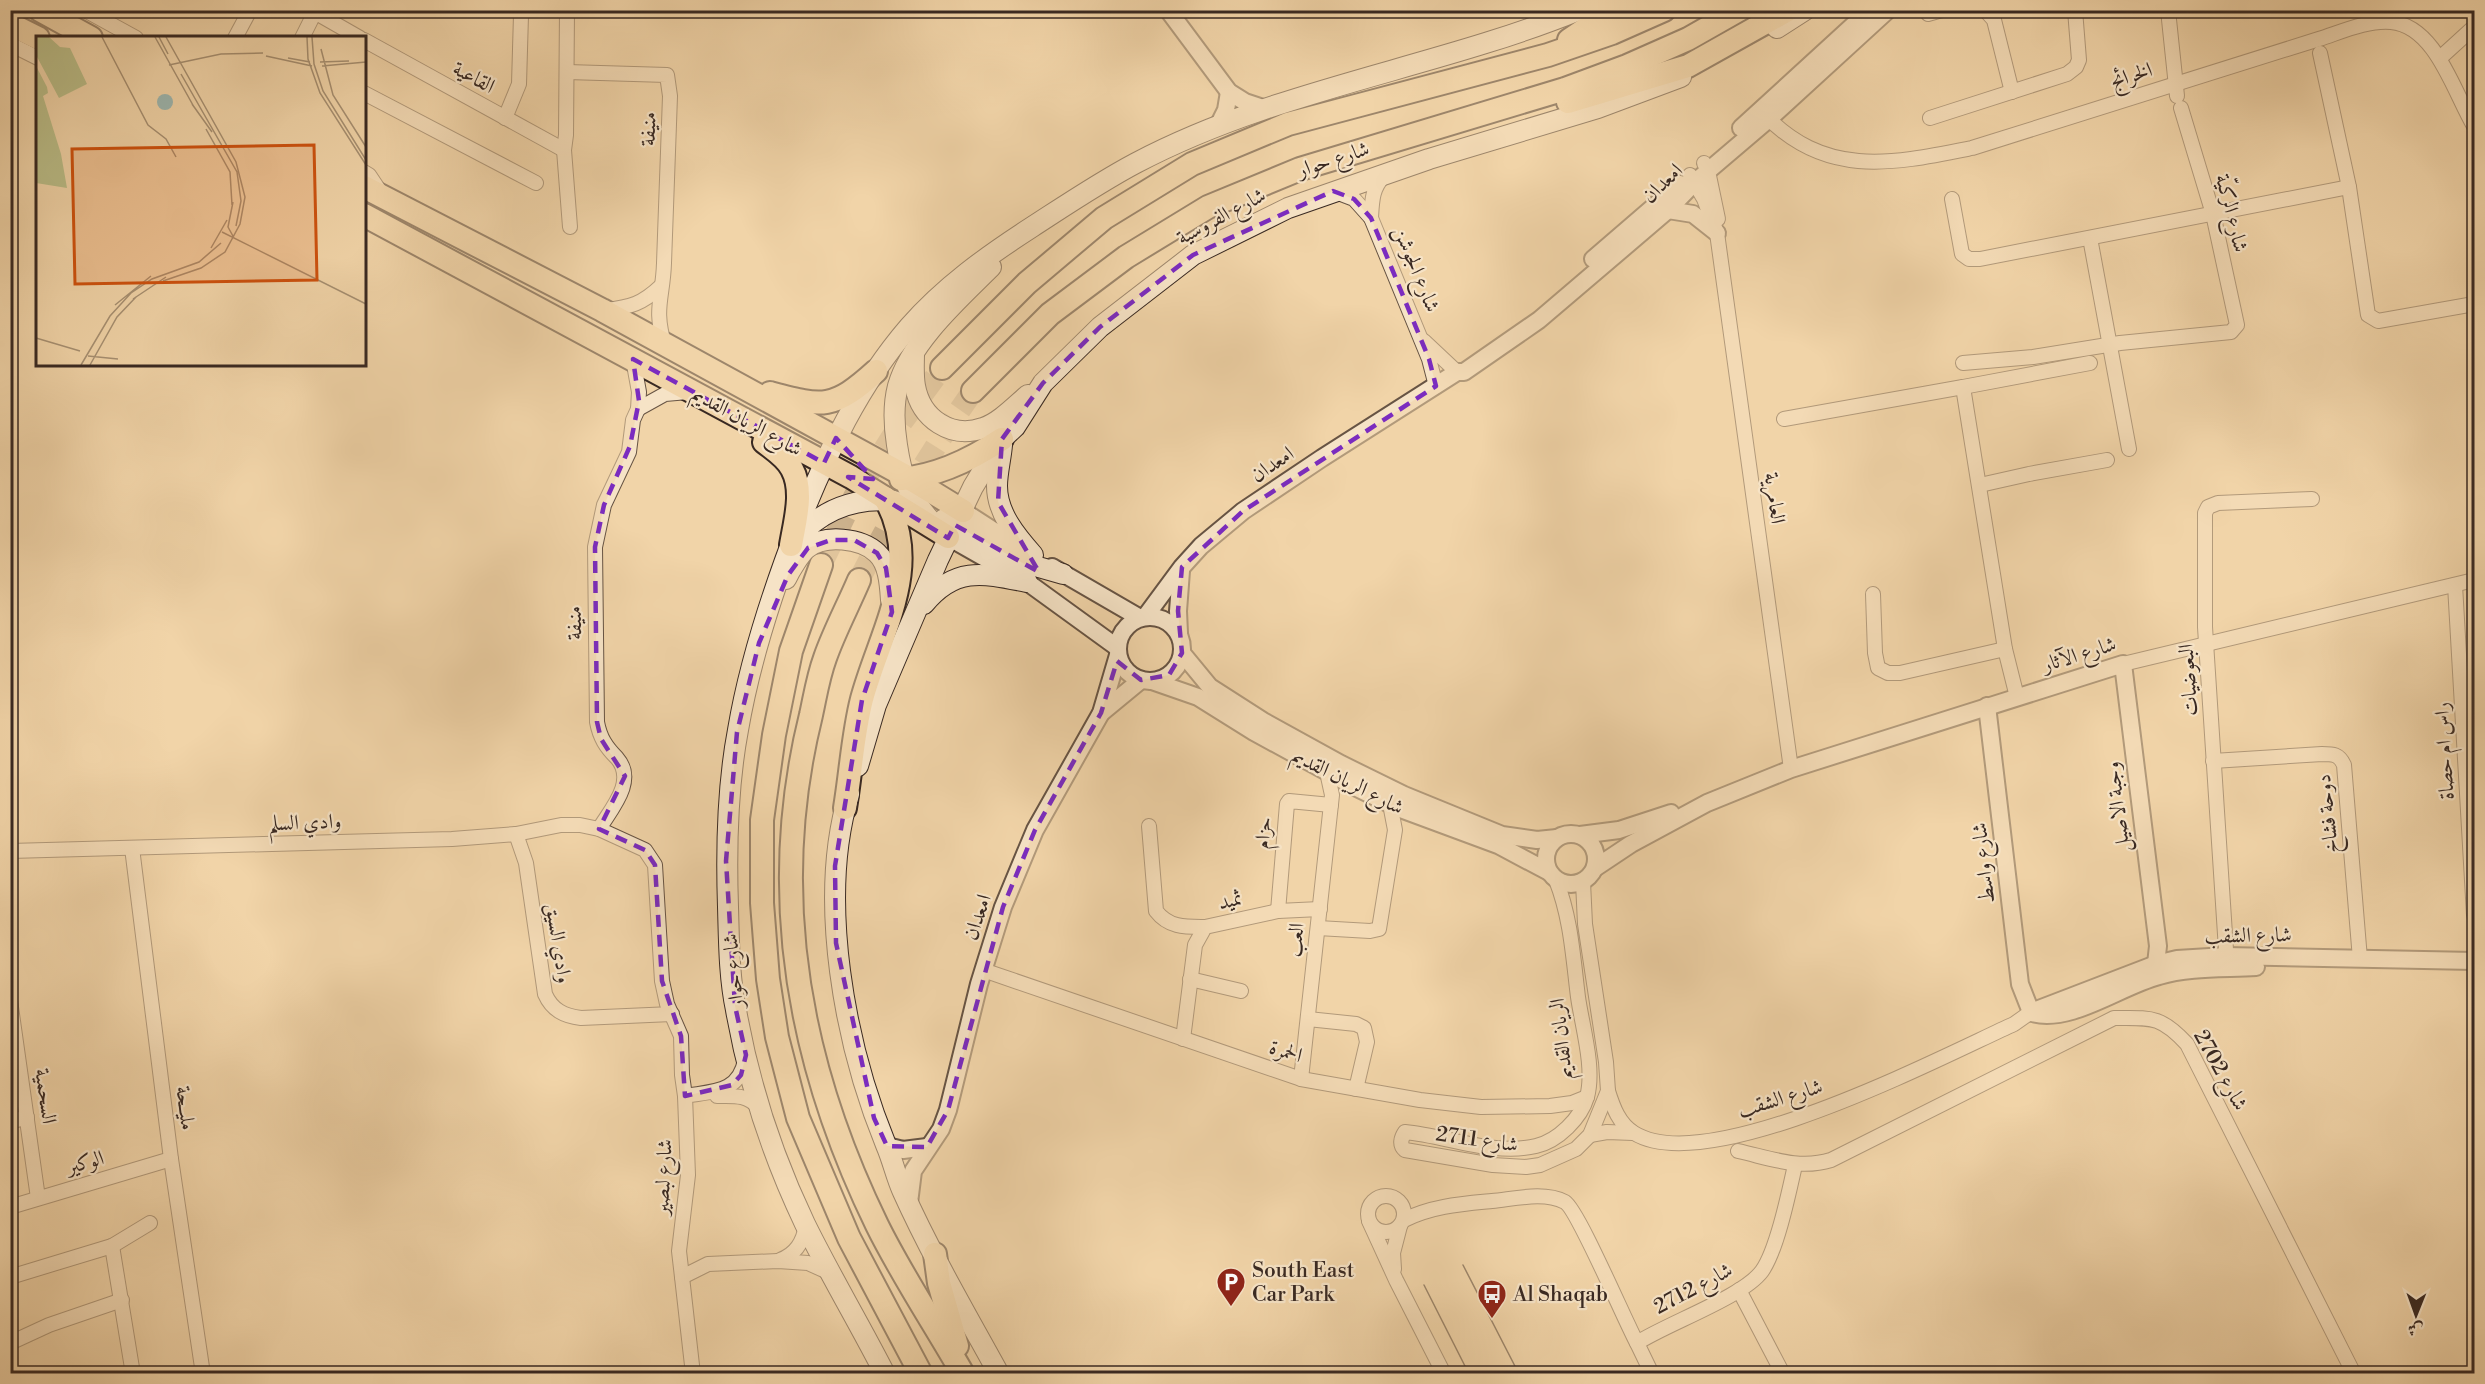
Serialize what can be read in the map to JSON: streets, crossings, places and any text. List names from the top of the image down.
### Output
{
  "streets": {
    "highway": ["شارع حوار", "شارع الريان القديم"],
    "main road": ["شارع الفروسية"],
    "street": [
      "الخرائج",
      "القاعية",
      "منيفة",
      "امعدان",
      "شارع الركيّة",
      "شارع الجوشن",
      "العامرية",
      "شارع الآثار",
      "البعوضيات",
      "راس ام حصاة",
      "وجبة الاصيل",
      "دوحة فشاخ",
      "وادي السلم",
      "حزام",
      "شارع واسط",
      "ثميد",
      "شارع الشقب",
      "العب",
      "وادي السيق",
      "الريان القديم",
      "الحمرة",
      "شارع 2702",
      "السحمية",
      "مليــحة",
      "شارع 2711",
      "الوكير",
      "شارع لبصير",
      "شارع 2712"
    ]
  },
  "crossings": [
    ["الخرائج", "امعدان"],
    ["الخرائج", "شارع الركيّة"],
    ["منيفة", "شارع الريان القديم"],
    ["منيفة", "وادي السلم"],
    ["امعدان", "شارع الجوشن"],
    ["امعدان", "شارع الريان القديم"],
    ["امعدان", "الحمرة"],
    ["شارع الفروسية", "شارع الجوشن"],
    ["شارع الفروسية", "شارع الريان القديم"],
    ["شارع الريان القديم", "شارع الآثار"],
    ["شارع الريان القديم", "العب"],
    ["شارع الريان القديم", "الريان القديم"],
    ["العامرية", "شارع الآثار"],
    ["شارع الآثار", "البعوضيات"],
    ["شارع الآثار", "راس ام حصاة"],
    ["شارع الآثار", "وجبة الاصيل"],
    ["شارع الآثار", "شارع واسط"],
    ["شارع الآثار", "الريان القديم"],
    ["البعوضيات", "دوحة فشاخ"],
    ["البعوضيات", "شارع الشقب"],
    ["وجبة الاصيل", "شارع الشقب"],
    ["دوحة فشاخ", "شارع الشقب"],
    ["وادي السلم", "وادي السيق"],
    ["وادي السلم", "مليــحة"],
    ["وادي السلم", "شارع لبصير"],
    ["حزام", "ثميد"],
    ["حزام", "العب"],
    ["شارع واسط", "شارع الشقب"],
    ["ثميد", "العب"],
    ["ثميد", "الحمرة"],
    ["شارع الشقب", "الريان القديم"],
    ["شارع الشقب", "شارع 2711"],
    ["العب", "الحمرة"],
    ["وادي السيق", "شارع لبصير"],
    ["الريان القديم", "الحمرة"],
    ["الريان القديم", "شارع 2711"],
    ["شارع 2702", "شارع 2712"],
    ["السحمية", "الوكير"],
    ["مليــحة", "الوكير"]
  ],
  "places": {
    "parking": ["South East Car Park"],
    "bus stop": ["Al Shaqab"]
  },
  "north": "bottom"
}
